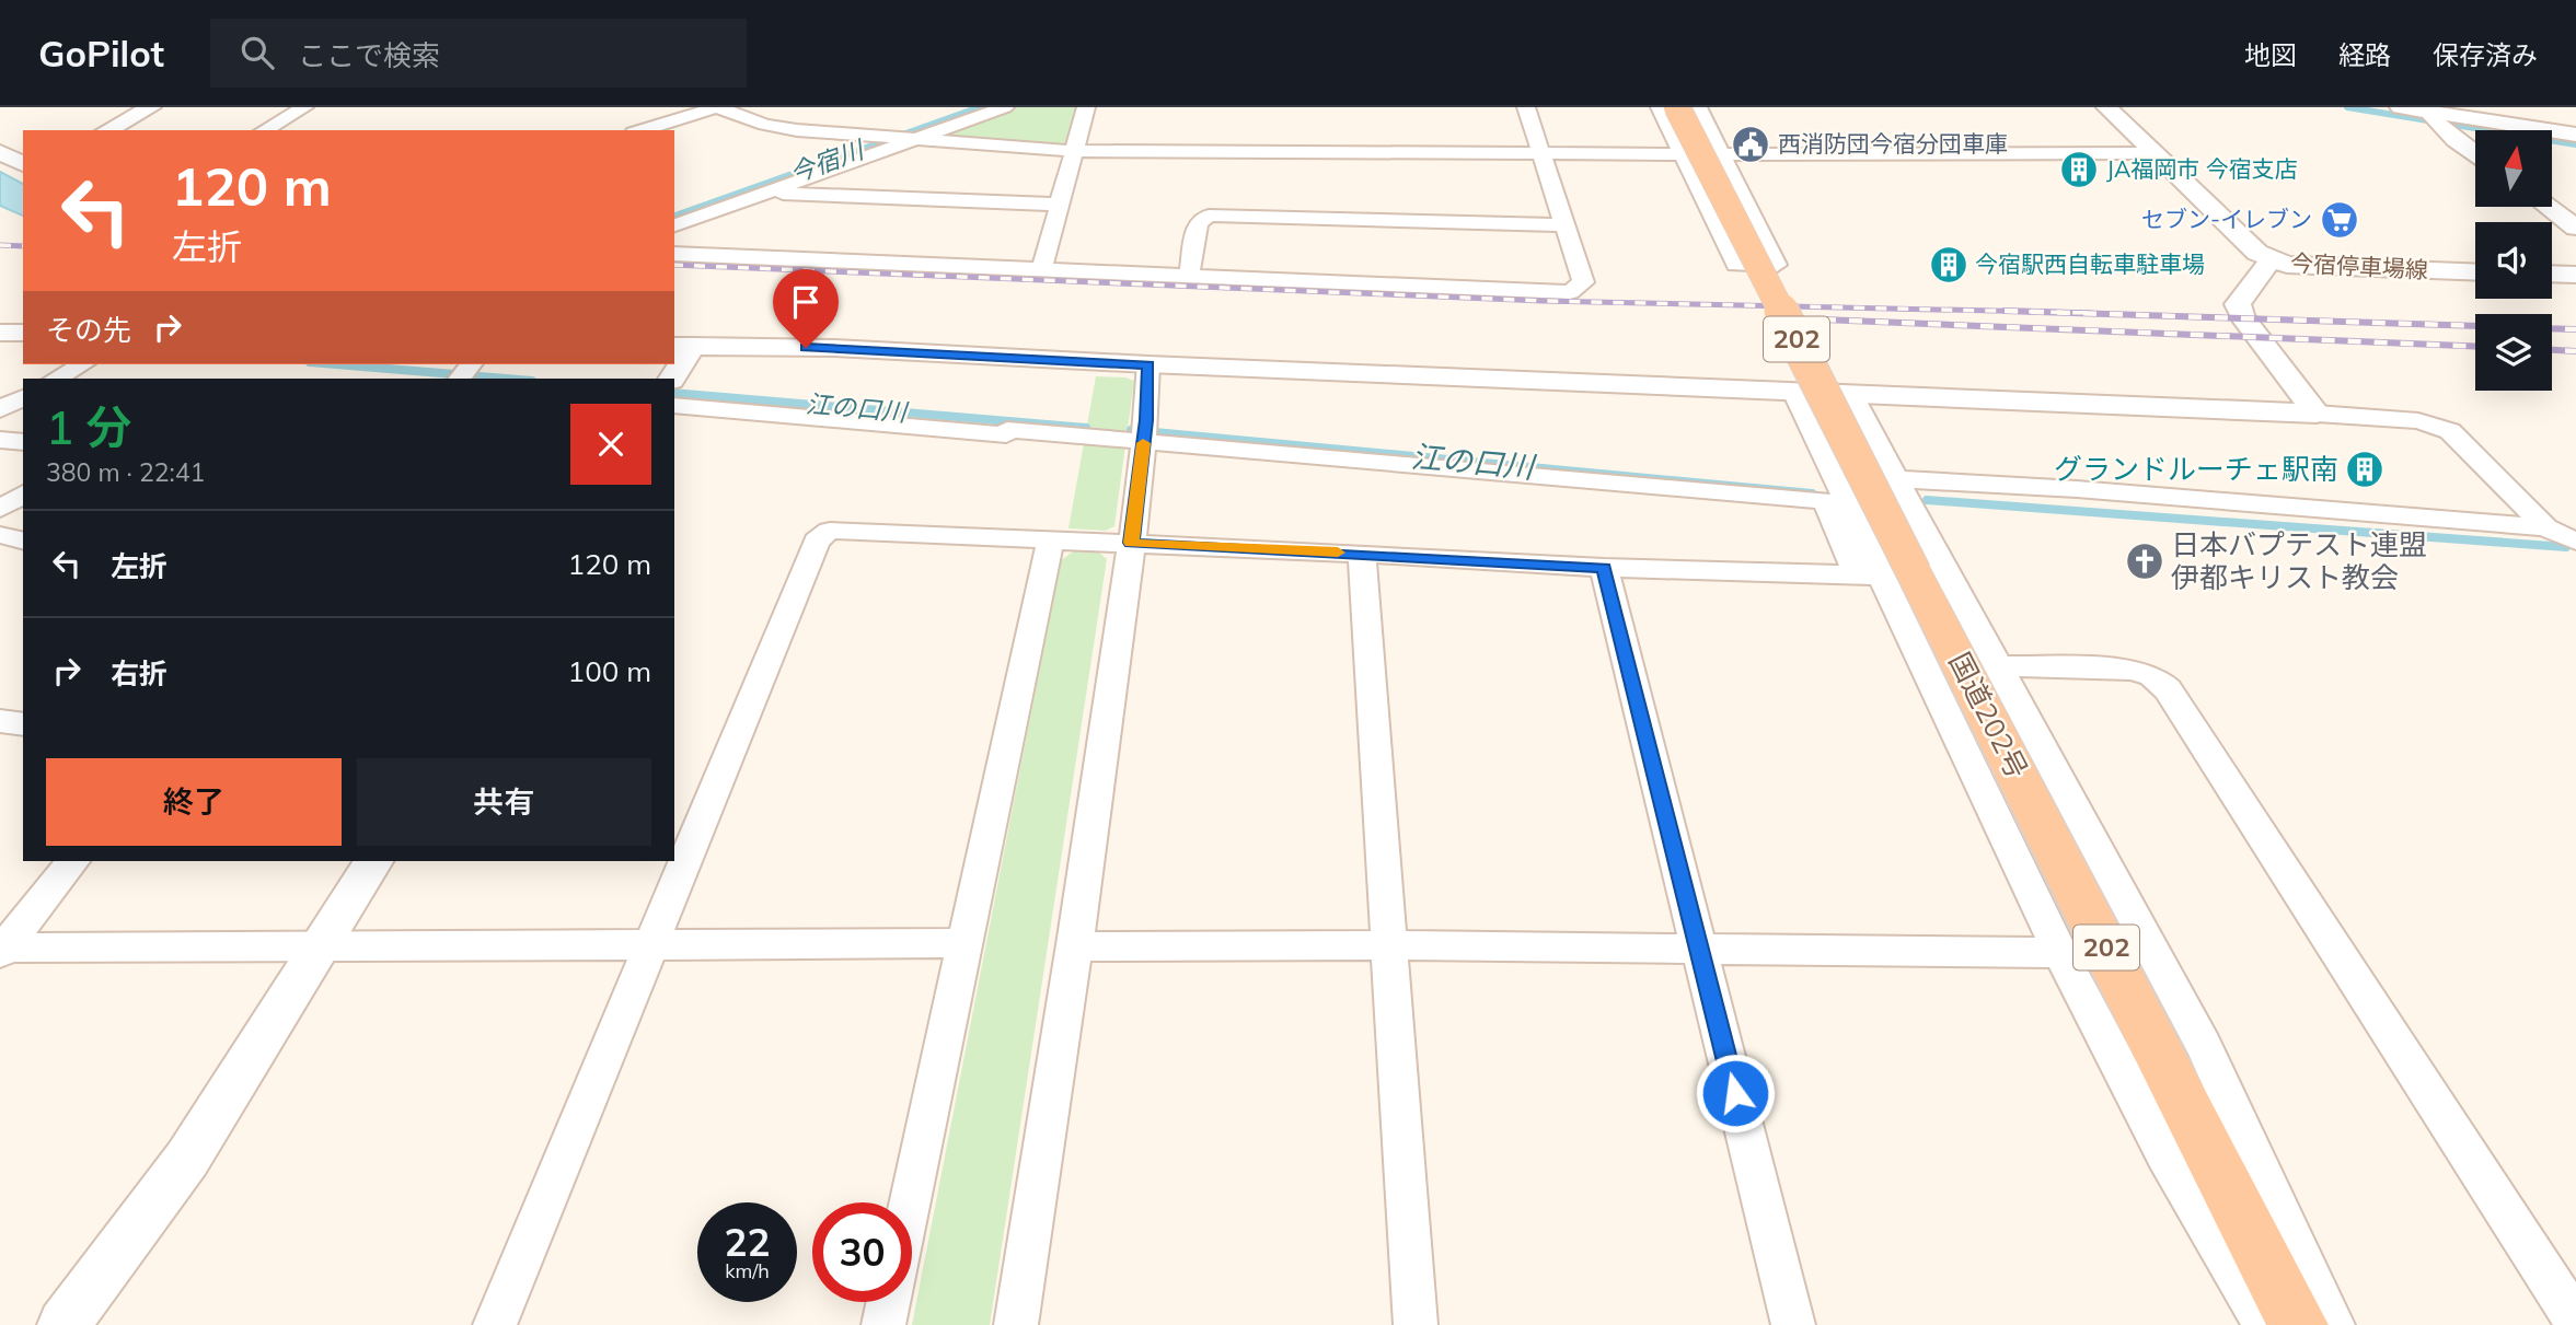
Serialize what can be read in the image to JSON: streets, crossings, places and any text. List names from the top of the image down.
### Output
{
  "streets": {
    "highway": ["202", "国道202号"],
    "street": ["今宿停車場線"]
  },
  "water": ["今宿川", "江の口川"],
  "places": {
    "public building": ["西消防団今宿分団車庫"],
    "building": ["JA福岡市 今宿支店", "今宿駅西自転車駐車場", "グランドルーチェ駅南"],
    "supermarket": ["セブン-イレブン"],
    "church": ["日本バプテスト連盟 伊都キリスト教会"]
  },
  "north": "top",
  "page": {
    "header": "GoPilot",
    "search": "ここで検索",
    "nav": ["地図", "経路", "保存済み"],
    "turn": ["120 m", "左折"],
    "then": "その先",
    "heading": ["1 分", "380 m · 22:41"],
    "list": [
      {
        "name": "左折",
        "value": "120 m"
      },
      {
        "name": "右折",
        "value": "100 m"
      }
    ],
    "buttons": ["終了", "共有"],
    "speed": "22 km/h",
    "limit": "30"
  }
}
